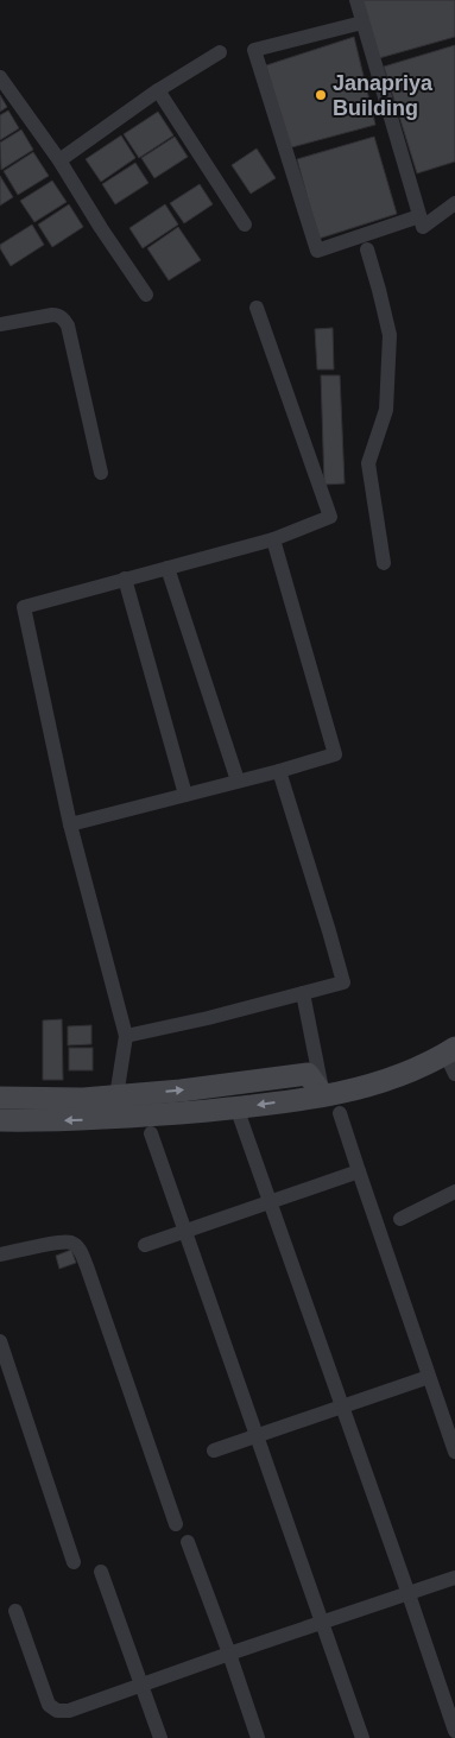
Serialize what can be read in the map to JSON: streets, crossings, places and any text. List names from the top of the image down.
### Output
{
  "places": ["Janapriya Building"]
}
